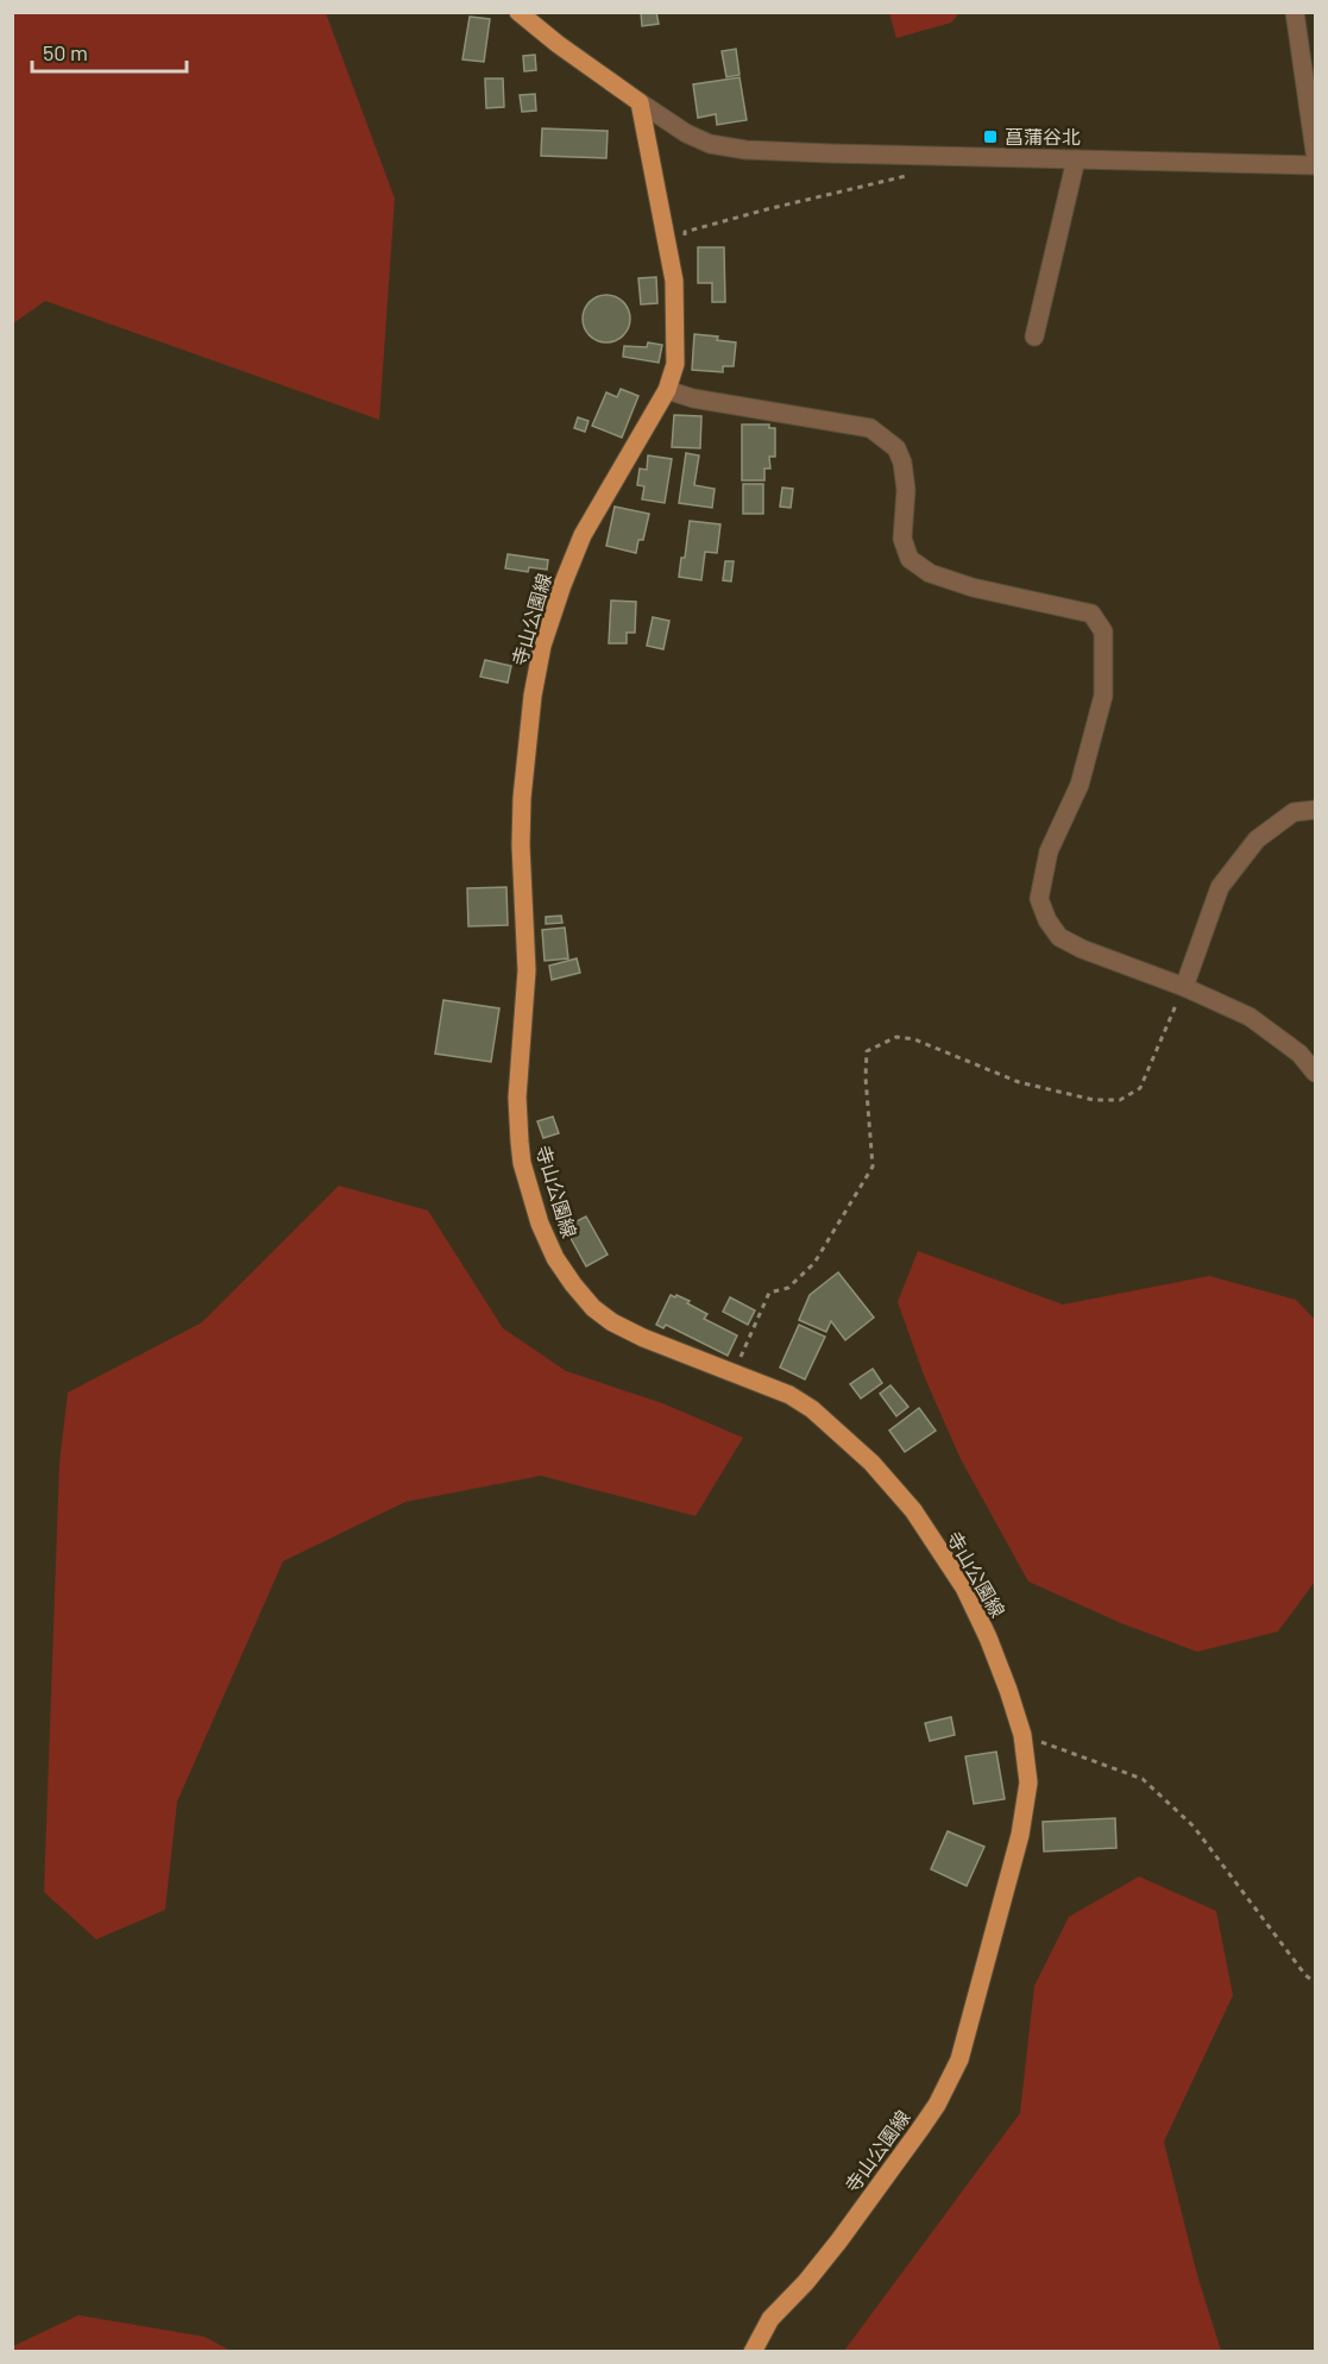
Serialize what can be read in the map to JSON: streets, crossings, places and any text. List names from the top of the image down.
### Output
{
  "streets": {
    "main road": ["寺山公園線"]
  },
  "places": {
    "transit": ["菖蒲谷北"]
  },
  "scale_bar": "50 m"
}
